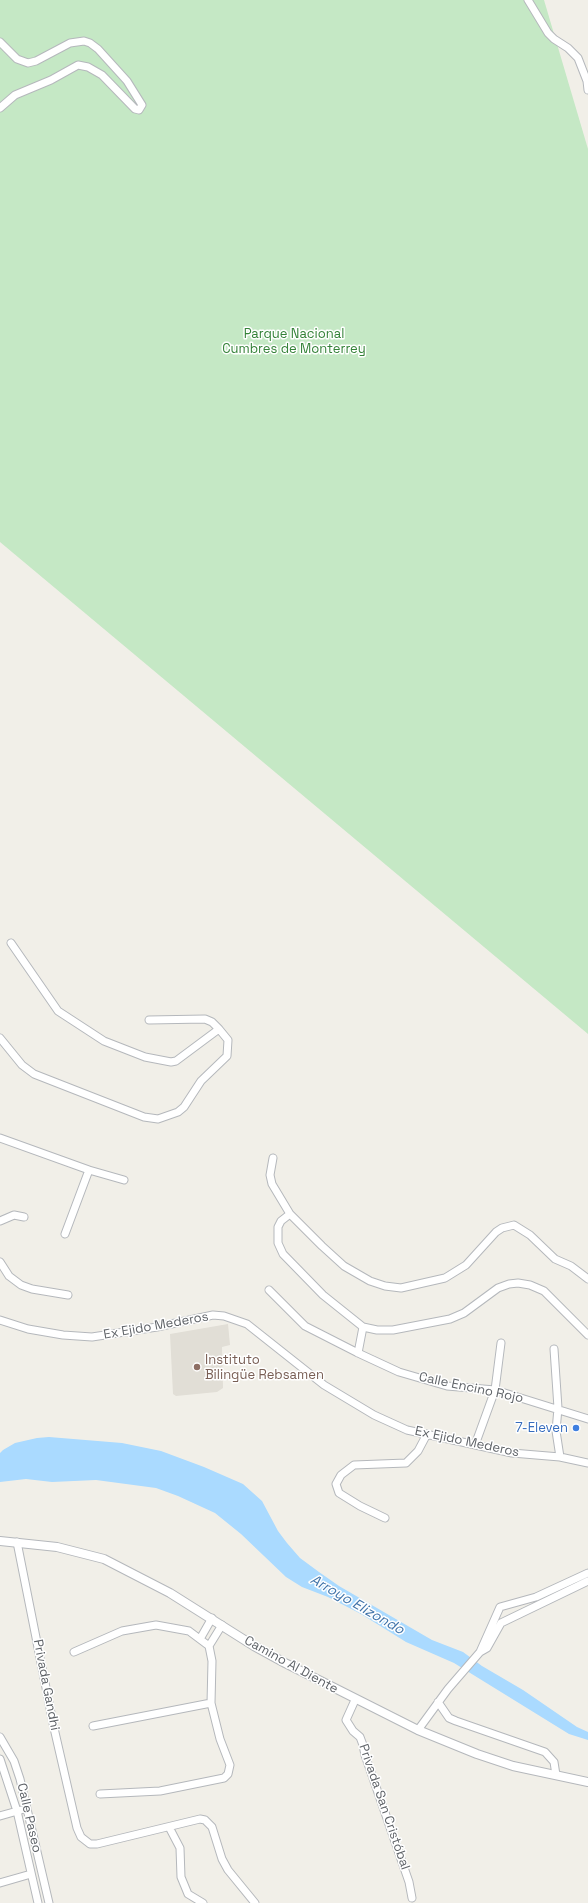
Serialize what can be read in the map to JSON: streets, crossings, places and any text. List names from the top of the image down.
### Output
{
  "streets": {
    "street": [
      "Ex Ejido Mederos",
      "Calle Encino Rojo",
      "Camino Al Diente",
      "Privada Gandhi",
      "Privada San Cristóbal",
      "Calle Paseo"
    ]
  },
  "crossings": [
    ["Camino Al Diente", "Privada Gandhi"],
    ["Camino Al Diente", "Privada San Cristóbal"]
  ],
  "water": ["Arroyo Elizondo"],
  "parks": ["Parque Nacional Cumbres de Monterrey"],
  "places": ["Instituto Bilingüe Rebsamen", "7-Eleven"]
}
